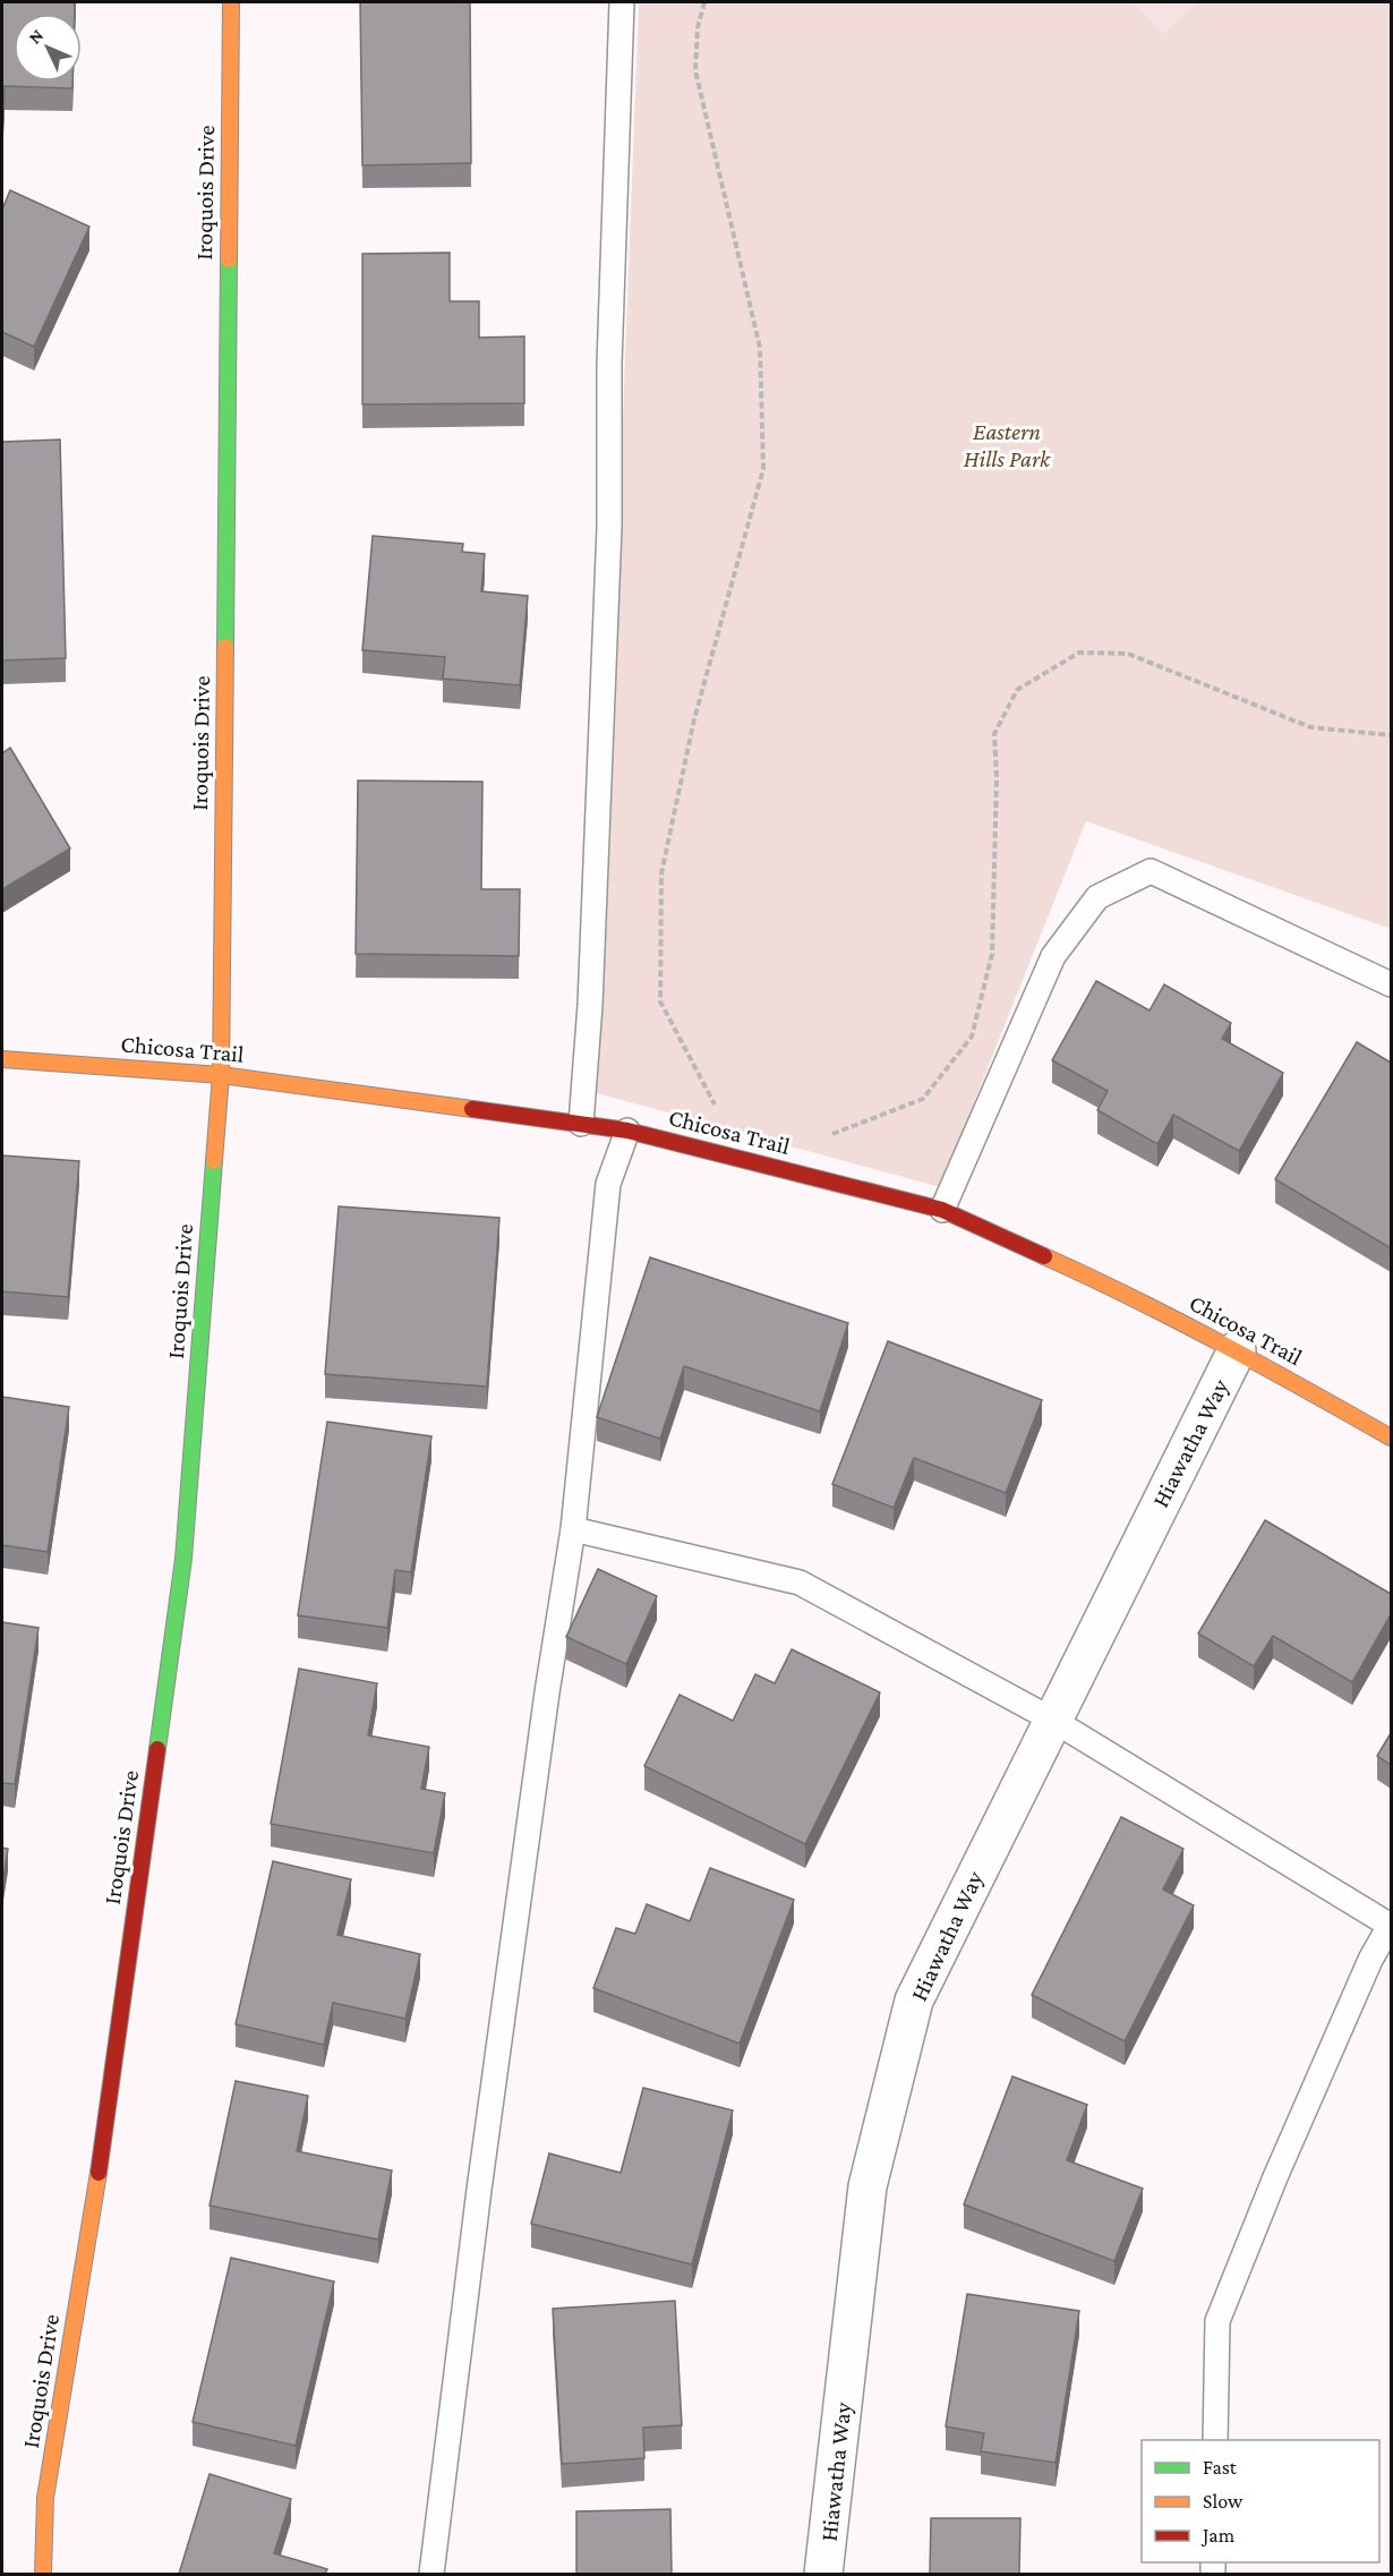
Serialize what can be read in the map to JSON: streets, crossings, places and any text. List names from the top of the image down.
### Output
{
  "streets": {
    "street": ["Iroquois Drive", "Chicosa Trail", "Hiawatha Way"]
  },
  "crossings": [
    ["Iroquois Drive", "Chicosa Trail"],
    ["Chicosa Trail", "Hiawatha Way"]
  ],
  "parks": ["Eastern Hills Park"],
  "legend": ["Fast", "Slow", "Jam"],
  "north": "top left"
}
